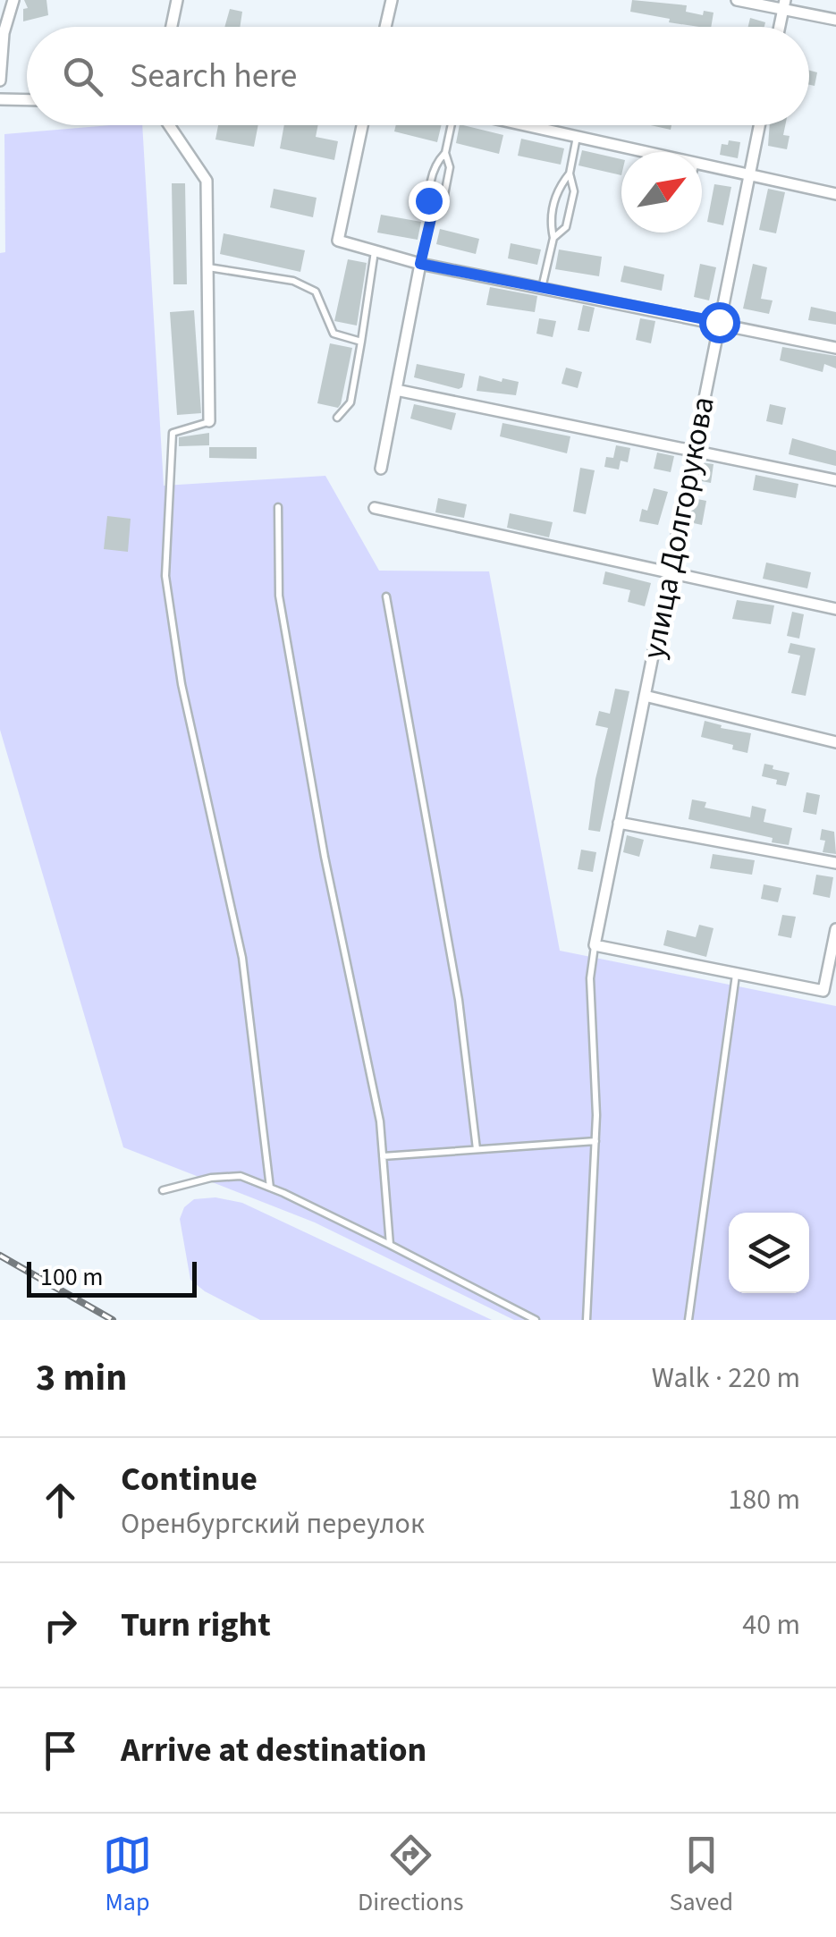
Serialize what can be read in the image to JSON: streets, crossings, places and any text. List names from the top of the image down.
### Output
{
  "streets": {
    "street": ["улица Долгорукова"]
  },
  "scale_bar": "100 m",
  "north": "top right",
  "page": {
    "search": "Search here",
    "scale": "100 m",
    "heading": ["3 min", "Walk · 220 m"],
    "list": [
      ["Continue", "Оренбургский переулок", "180 m"],
      ["Turn right", "40 m"],
      "Arrive at destination"
    ],
    "nav": ["Map", "Directions", "Saved"]
  }
}
